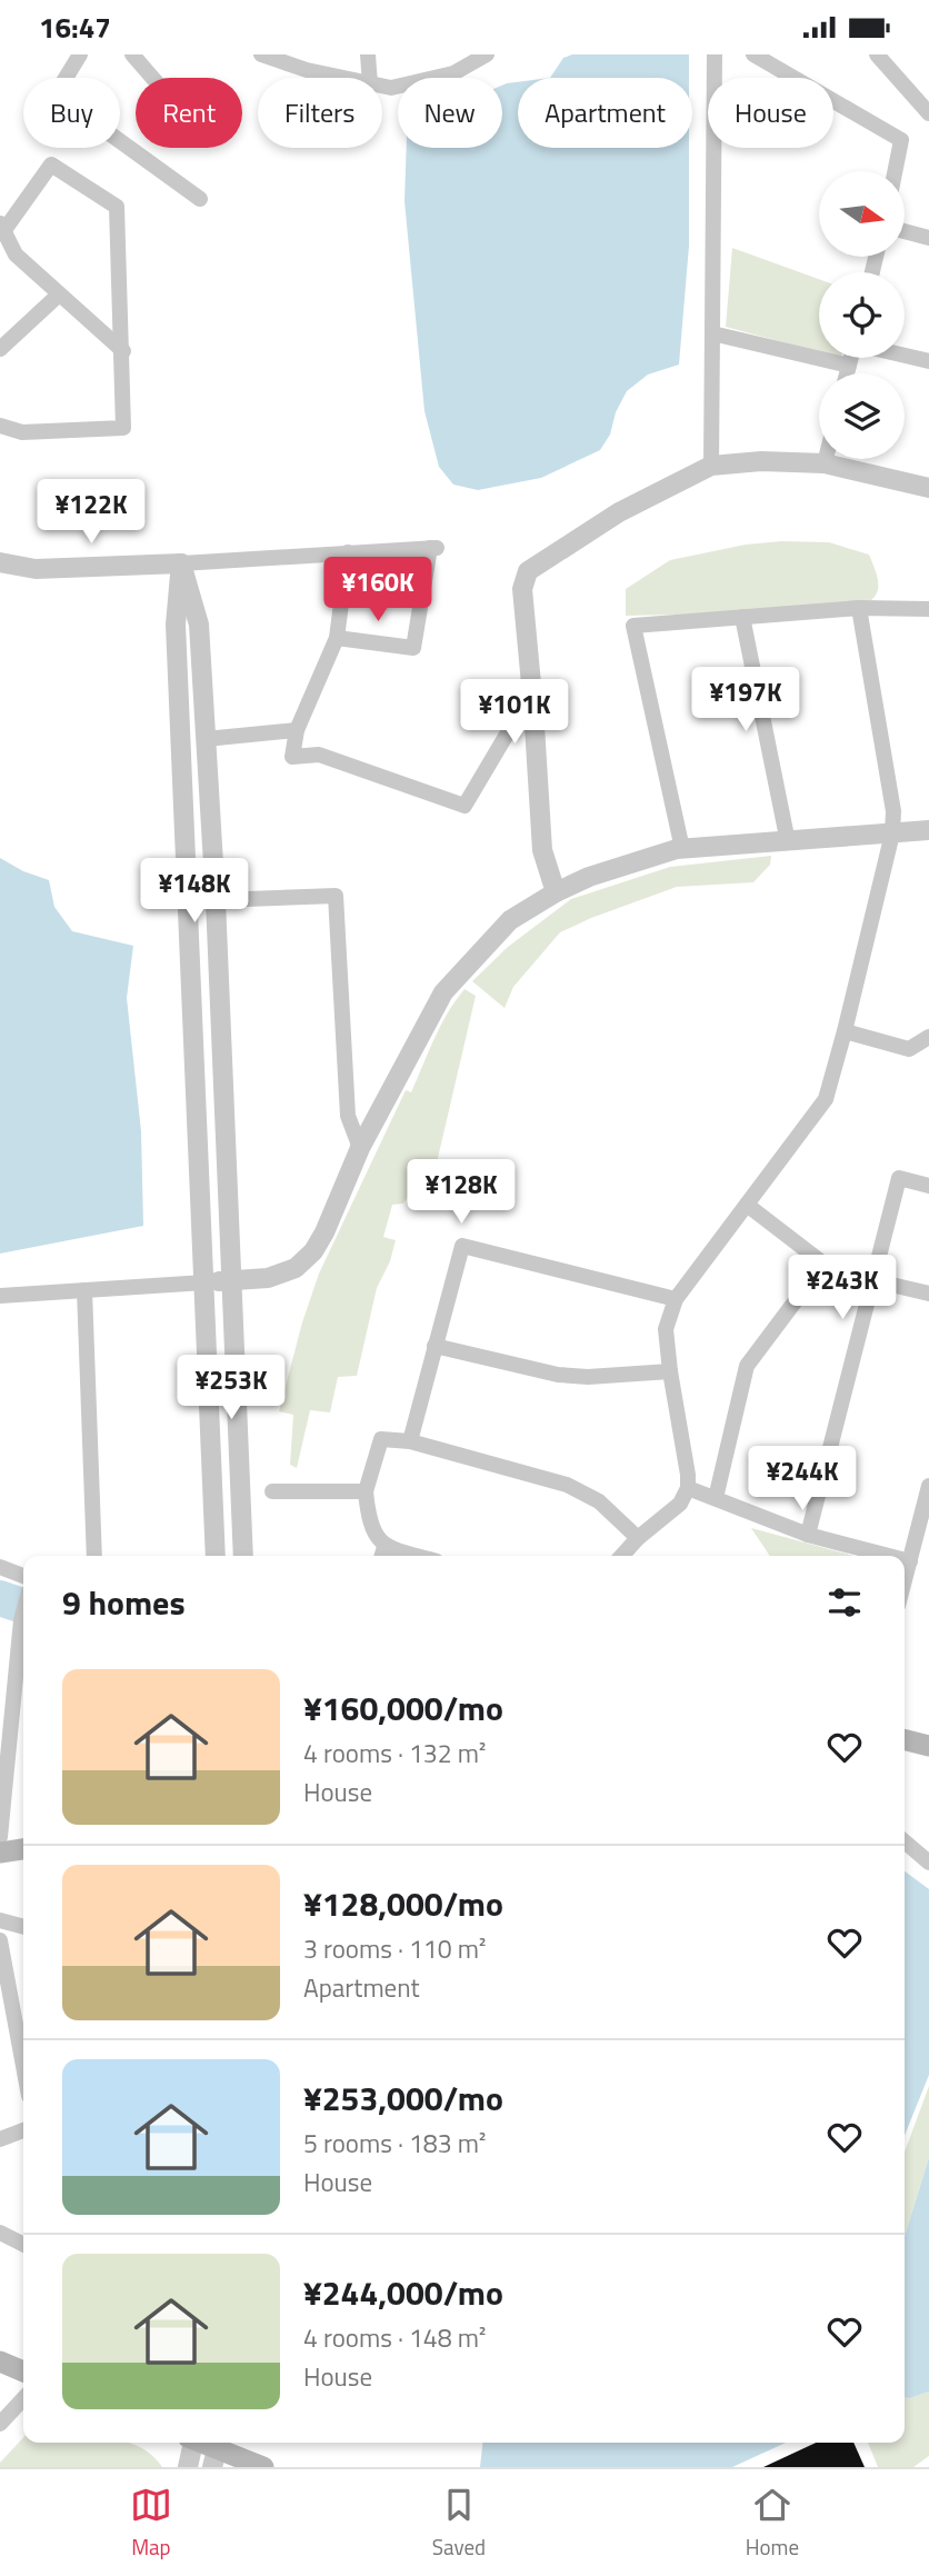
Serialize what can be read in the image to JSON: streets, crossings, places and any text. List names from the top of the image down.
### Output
{
  "north": "right",
  "page": {
    "status": "16:47",
    "chip": [
      "Buy",
      "Rent",
      "Filters",
      "New",
      "Apartment",
      "House"
    ],
    "price": [
      "¥122K",
      "¥160K",
      "¥197K",
      "¥101K",
      "¥148K",
      "¥128K",
      "¥243K",
      "¥253K",
      "¥244K"
    ],
    "heading": "9 homes",
    "list": [
      {
        "name": "¥160,000/mo",
        "note": "4 rooms · 132 m² · House"
      },
      {
        "name": "¥128,000/mo",
        "note": "3 rooms · 110 m² · Apartment"
      },
      {
        "name": "¥253,000/mo",
        "note": "5 rooms · 183 m² · House"
      },
      {
        "name": "¥244,000/mo",
        "note": "4 rooms · 148 m² · House"
      }
    ],
    "tabs": ["Map", "Saved", "Home"]
  }
}
